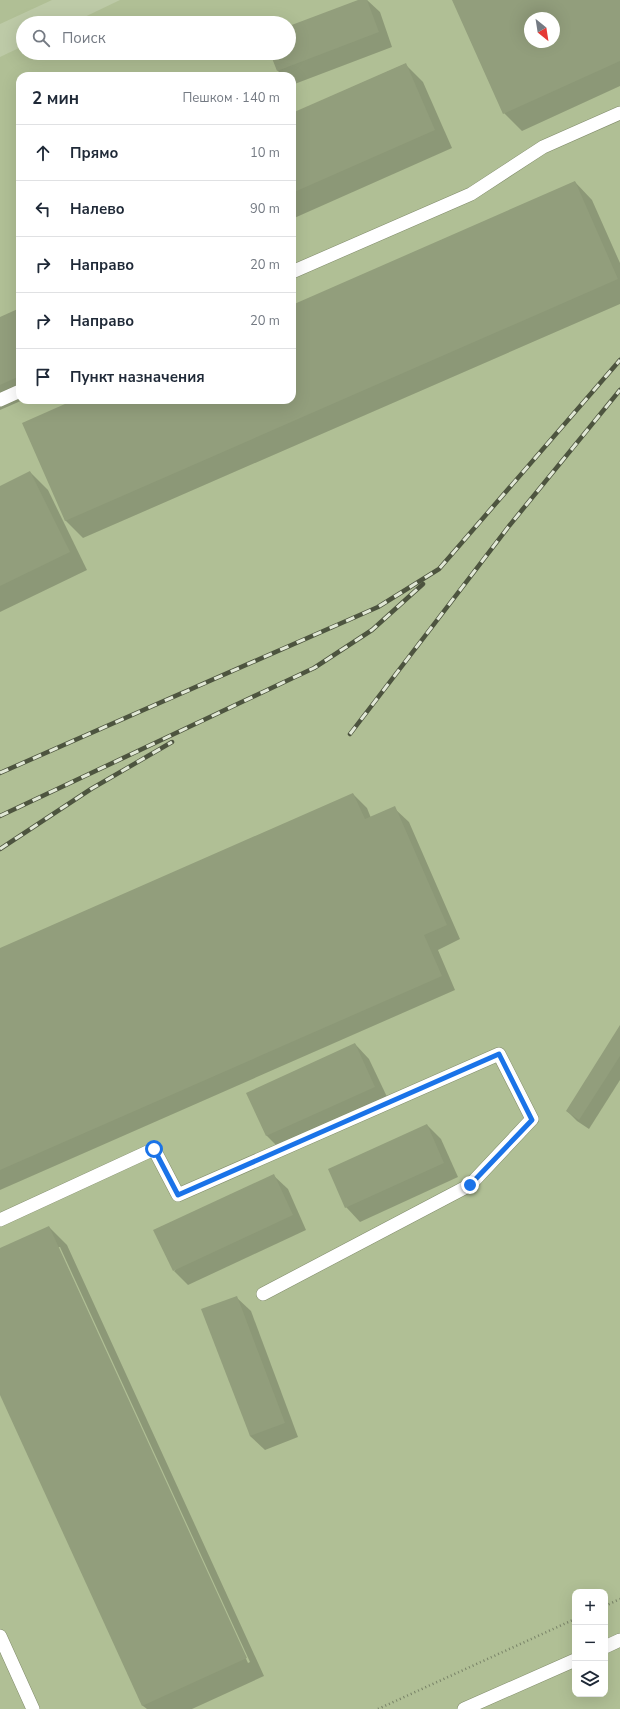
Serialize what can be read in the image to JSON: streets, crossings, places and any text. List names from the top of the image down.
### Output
{
  "north": "bottom right",
  "page": {
    "search": "Поиск",
    "heading": ["2 мин", "Пешком · 140 m"],
    "list": [
      ["Прямо", "10 m"],
      ["Налево", "90 m"],
      ["Направо", "20 m"],
      ["Направо", "20 m"],
      "Пункт назначения"
    ],
    "map_buttons": ["+", "−"]
  }
}
